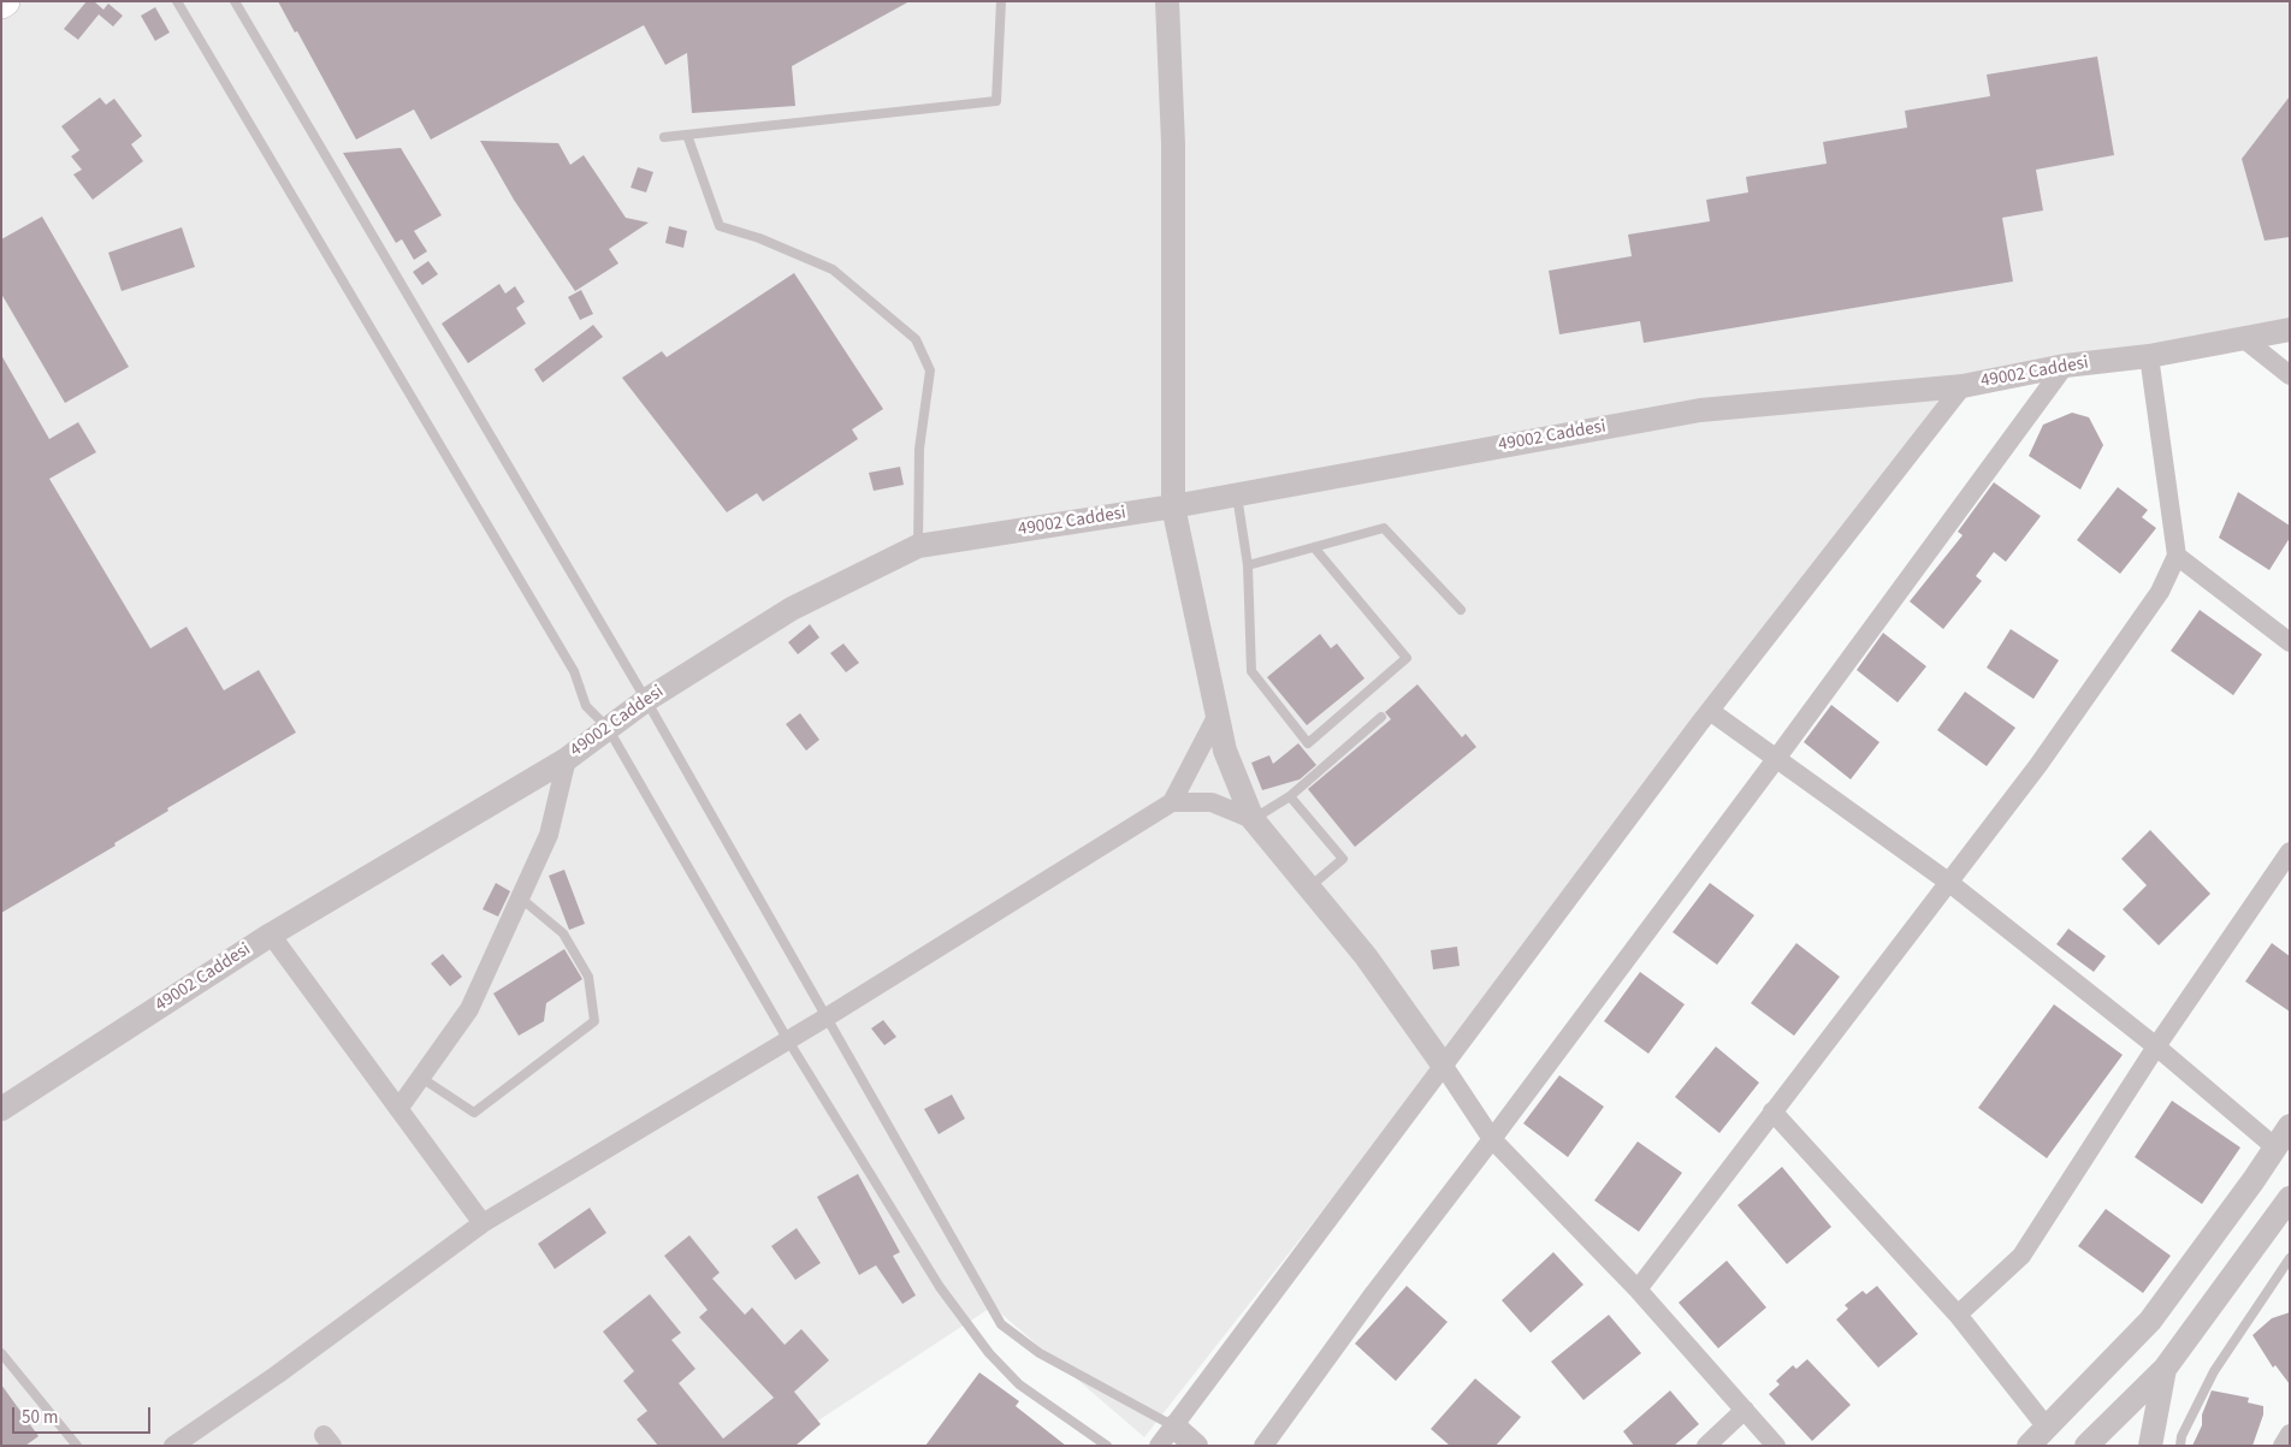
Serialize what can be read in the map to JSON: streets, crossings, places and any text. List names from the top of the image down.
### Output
{
  "streets": {
    "street": ["49002 Caddesi"]
  },
  "scale_bar": "50 m"
}
